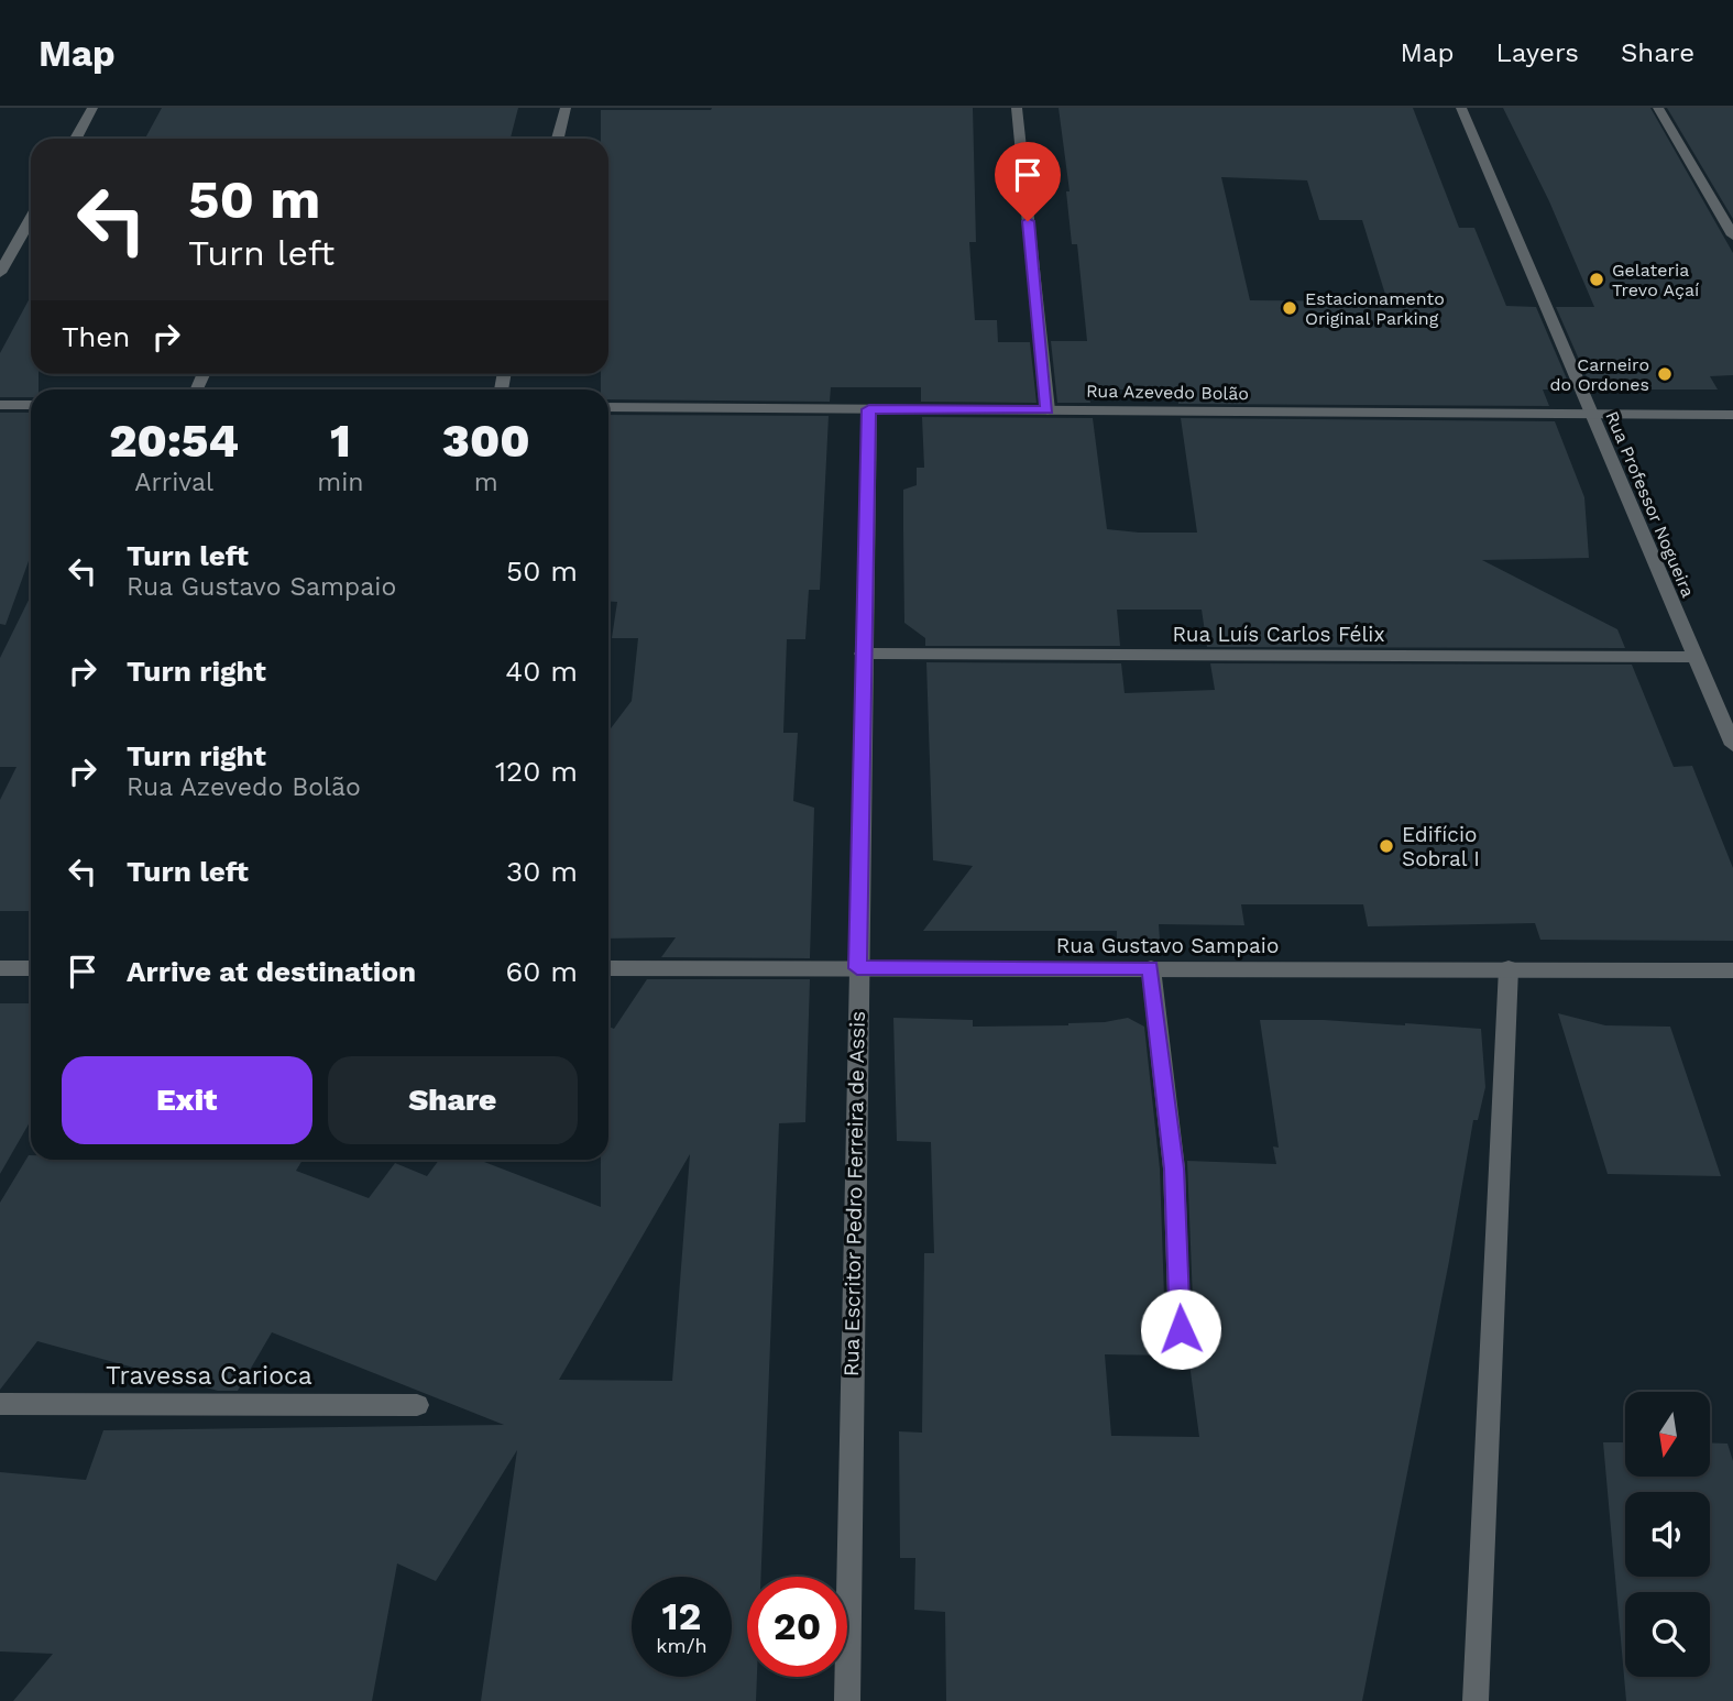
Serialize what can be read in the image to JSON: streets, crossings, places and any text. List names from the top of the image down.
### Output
{
  "streets": {
    "street": [
      "Rua Azevedo Bolão",
      "Rua Professor Nogueira",
      "Rua Luís Carlos Félix",
      "Rua Gustavo Sampaio",
      "Rua Escritor Pedro Ferreira de Assis",
      "Travessa Carioca"
    ]
  },
  "crossings": [
    ["Rua Azevedo Bolão", "Rua Professor Nogueira"],
    ["Rua Azevedo Bolão", "Rua Escritor Pedro Ferreira de Assis"],
    ["Rua Professor Nogueira", "Rua Luís Carlos Félix"],
    ["Rua Luís Carlos Félix", "Rua Escritor Pedro Ferreira de Assis"],
    ["Rua Gustavo Sampaio", "Rua Escritor Pedro Ferreira de Assis"]
  ],
  "places": [
    "Gelateria Trevo Açaí",
    "Estacionamento Original Parking",
    "Carneiro do Ordones",
    "Edifício Sobral I"
  ],
  "north": "bottom",
  "page": {
    "header": "Map",
    "nav": ["Map", "Layers", "Share"],
    "turn": ["50 m", "Turn left"],
    "then": "Then",
    "eta": [
      "20:54",
      "Arrival",
      "1",
      "min",
      "300",
      "m"
    ],
    "list": [
      {
        "name": "Turn left",
        "note": "Rua Gustavo Sampaio",
        "value": "50 m"
      },
      {
        "name": "Turn right",
        "value": "40 m"
      },
      {
        "name": "Turn right",
        "note": "Rua Azevedo Bolão",
        "value": "120 m"
      },
      {
        "name": "Turn left",
        "value": "30 m"
      },
      {
        "name": "Arrive at destination",
        "value": "60 m"
      }
    ],
    "buttons": ["Exit", "Share"],
    "speed": "12 km/h",
    "limit": "20"
  }
}
